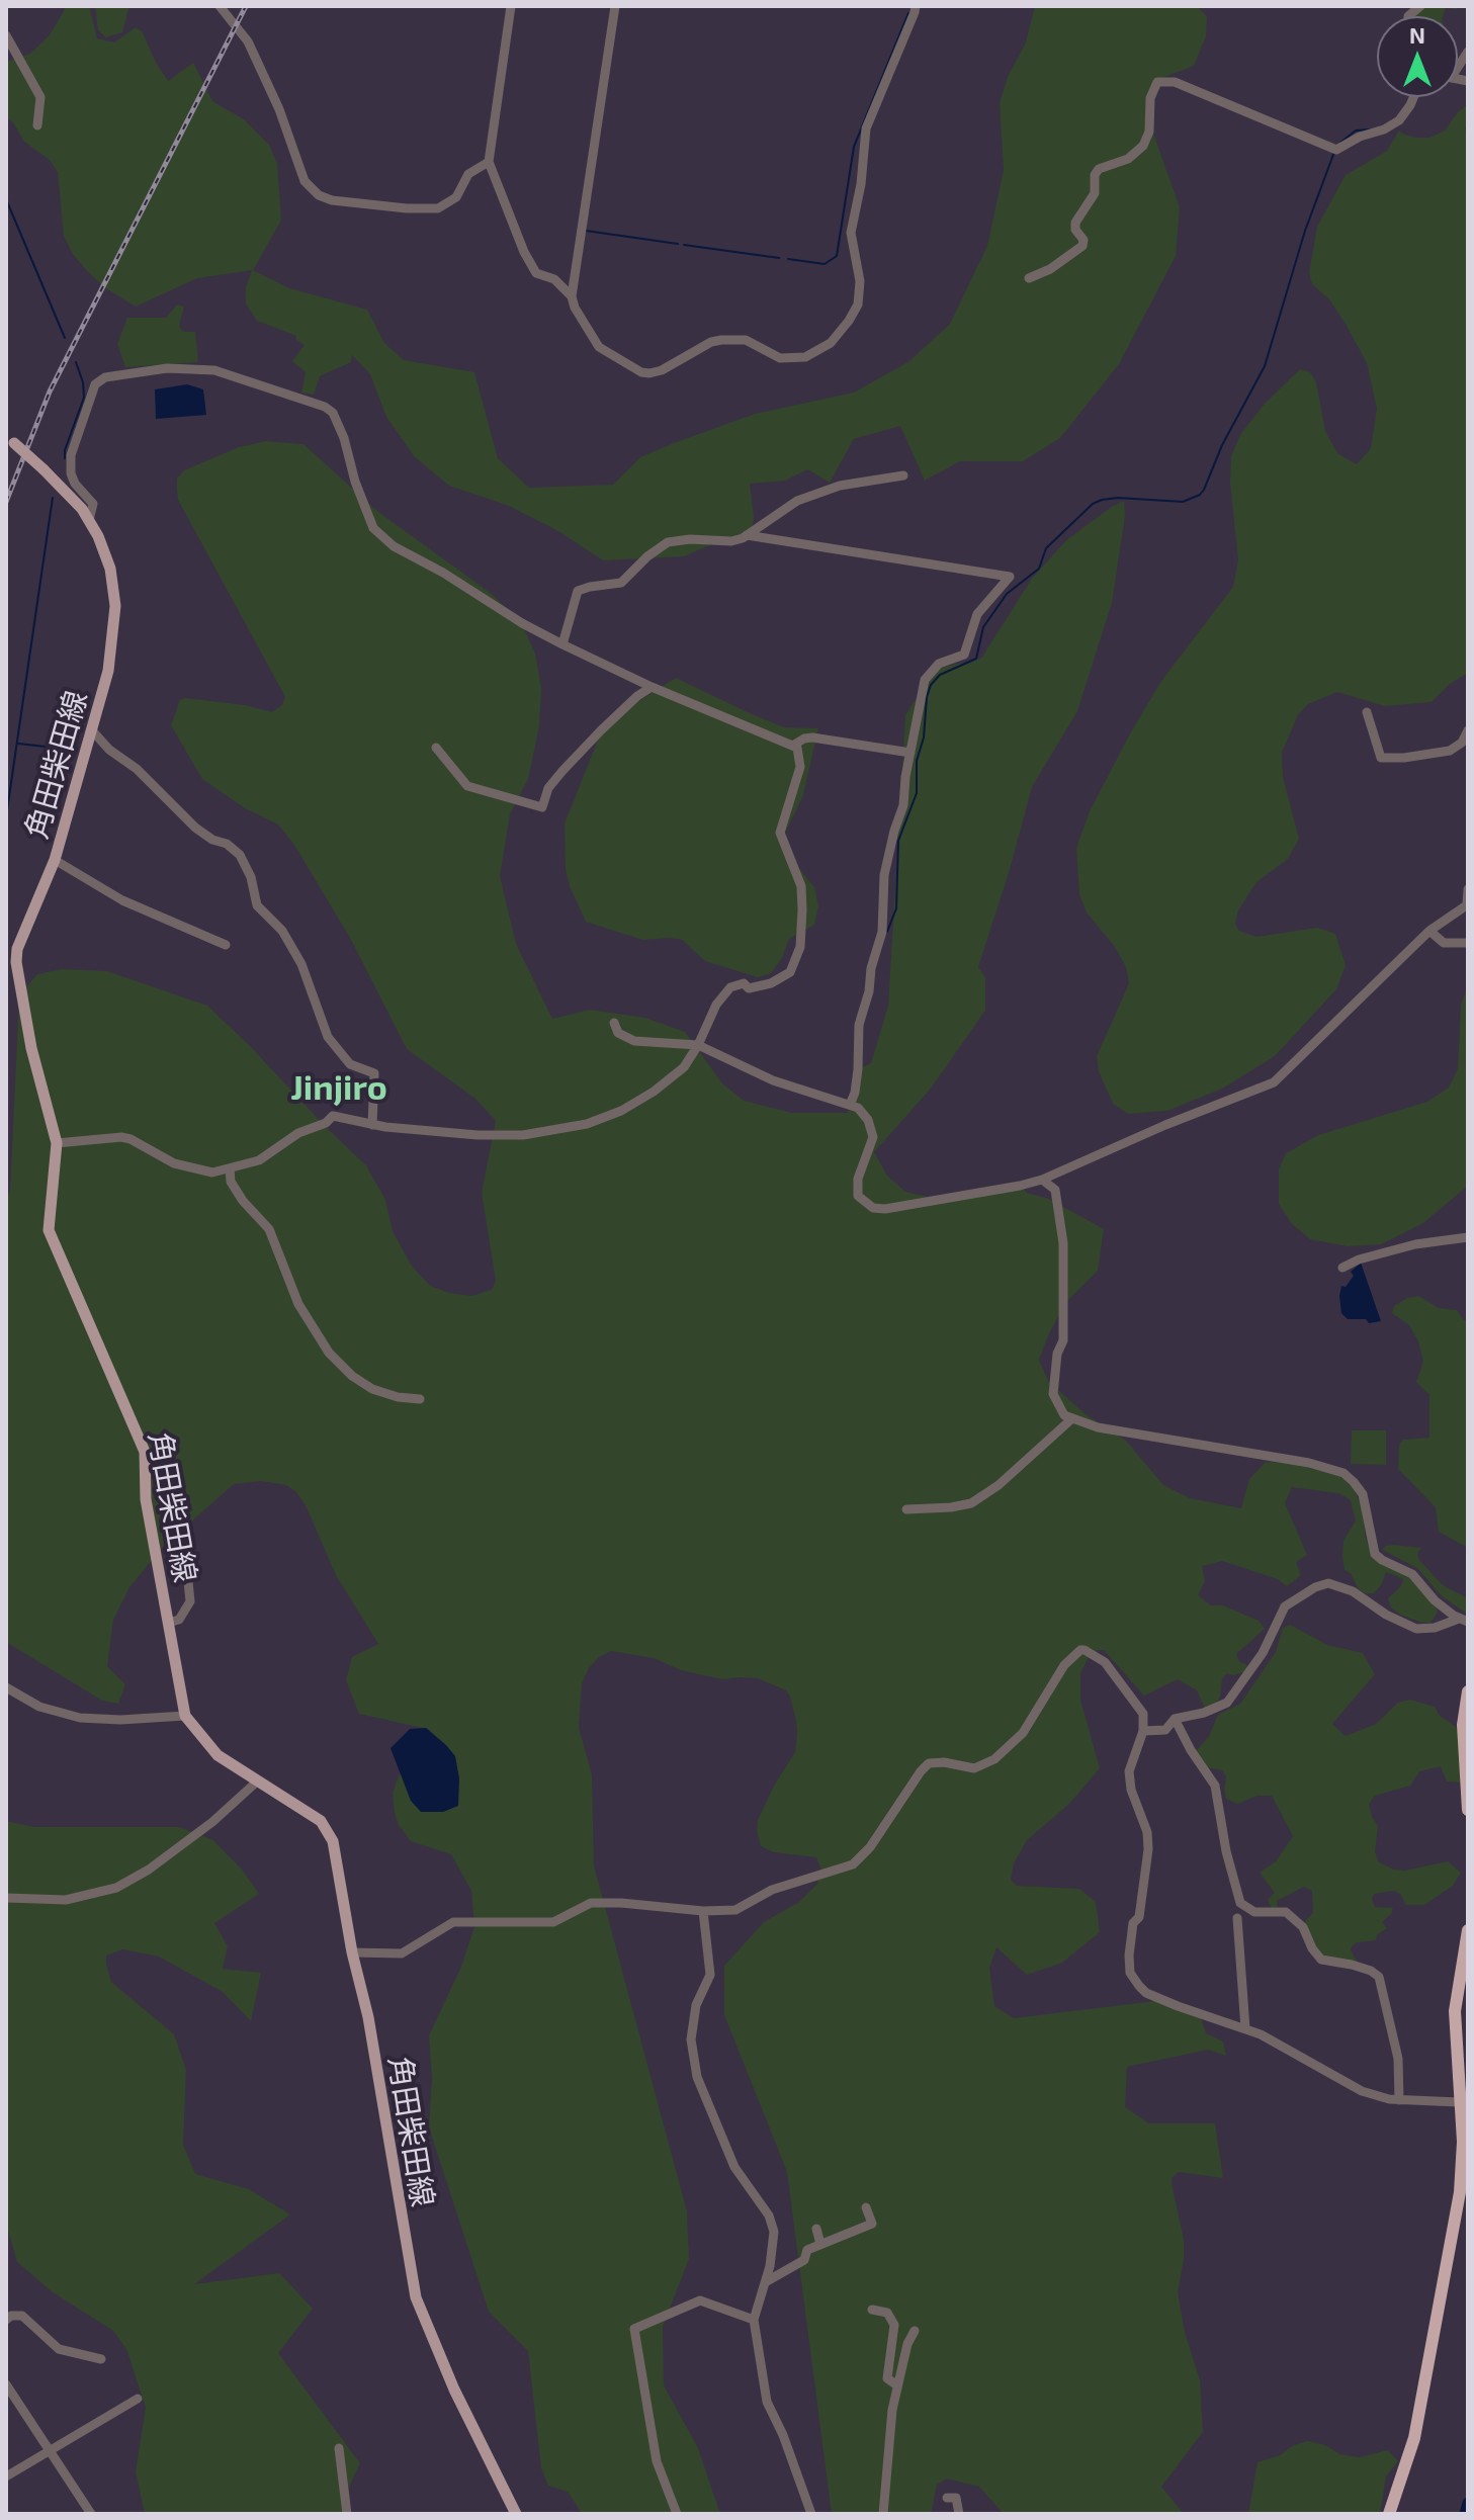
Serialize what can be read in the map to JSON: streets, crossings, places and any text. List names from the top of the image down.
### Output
{
  "streets": {
    "main road": ["角田柴田線"]
  },
  "districts": ["Jinjiro"],
  "north": "top"
}
